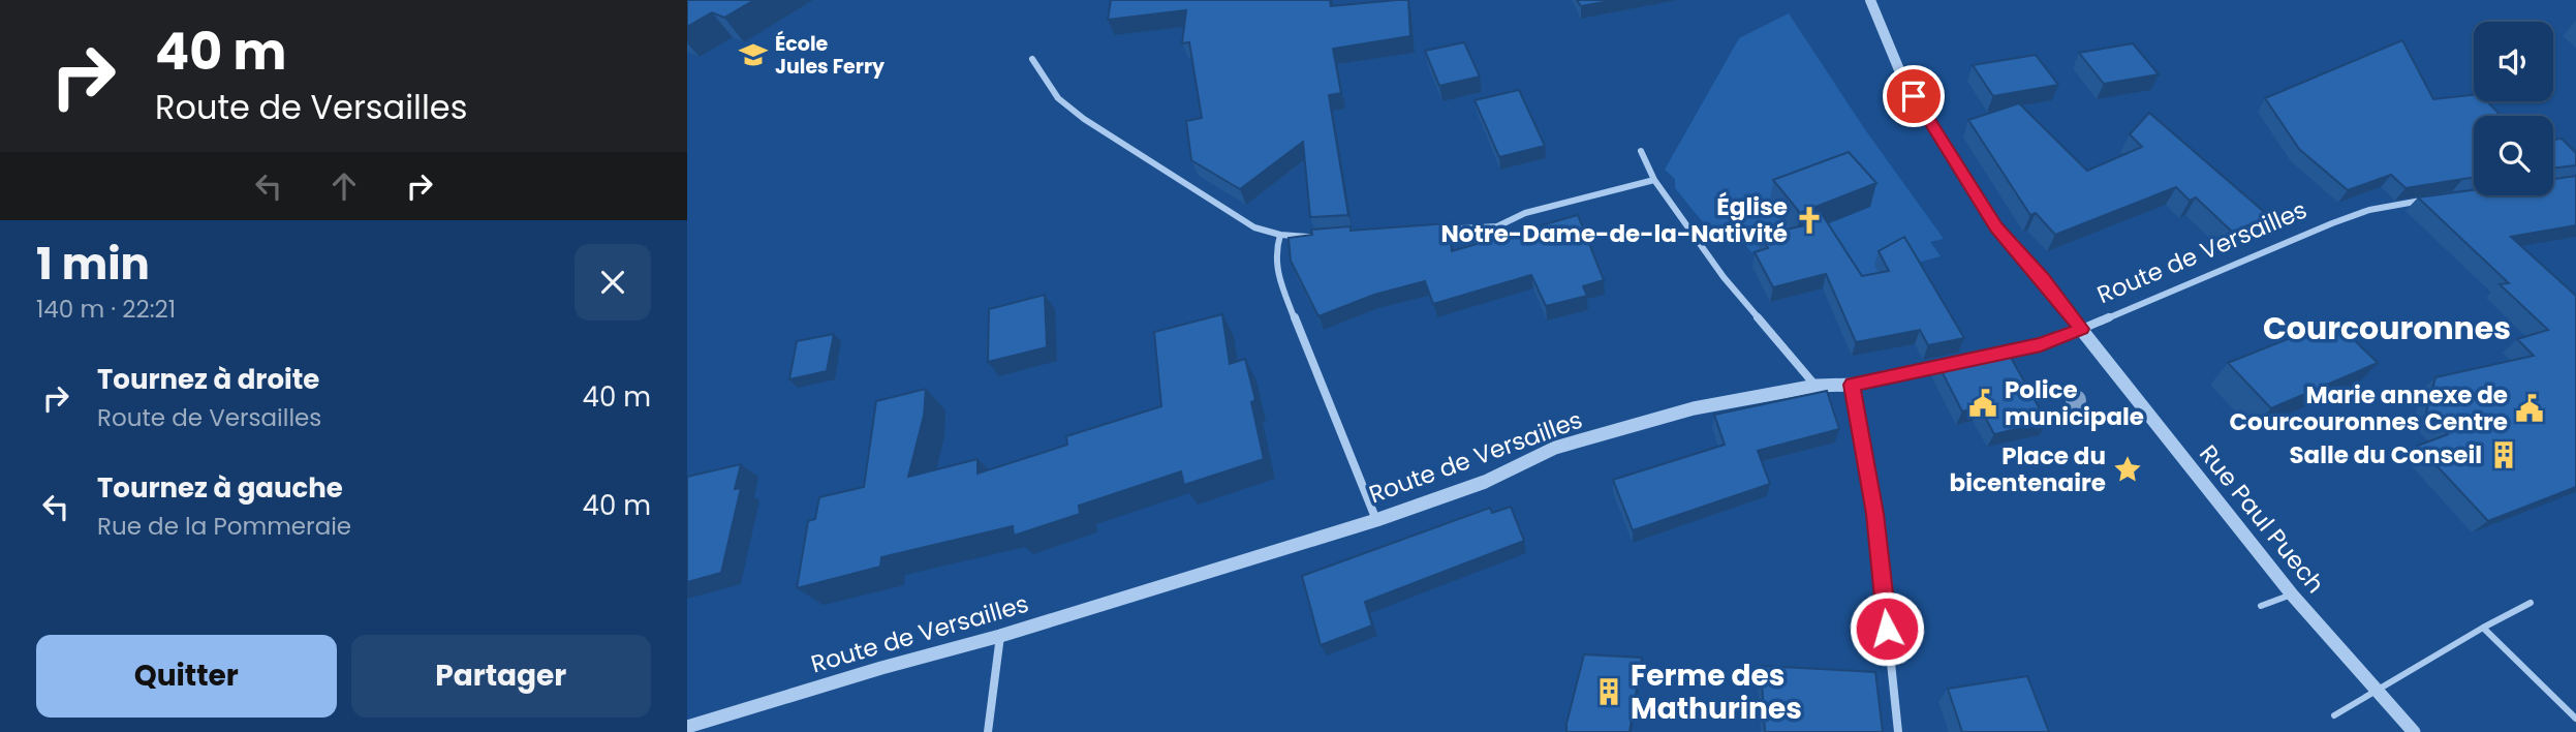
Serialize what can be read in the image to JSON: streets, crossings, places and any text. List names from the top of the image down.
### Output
{
  "streets": {
    "street": ["Route de Versailles", "Rue Paul Puech"]
  },
  "crossings": [
    ["Route de Versailles", "Rue Paul Puech"]
  ],
  "districts": ["Courcouronnes"],
  "places": {
    "school or university": ["École Jules Ferry"],
    "church": ["Église Notre-Dame-de-la-Nativité"],
    "public building": ["Police municipale", "Marie annexe de Courcouronnes Centre"],
    "building": ["Salle du Conseil", "Ferme des Mathurines"],
    "place": ["Place du bicentenaire"]
  },
  "page": {
    "turn": ["40 m", "Route de Versailles"],
    "heading": ["1 min", "140 m · 22:21"],
    "list": [
      {
        "name": "Tournez à droite",
        "note": "Route de Versailles",
        "value": "40 m"
      },
      {
        "name": "Tournez à gauche",
        "note": "Rue de la Pommeraie",
        "value": "40 m"
      }
    ],
    "buttons": ["Quitter", "Partager"]
  }
}
